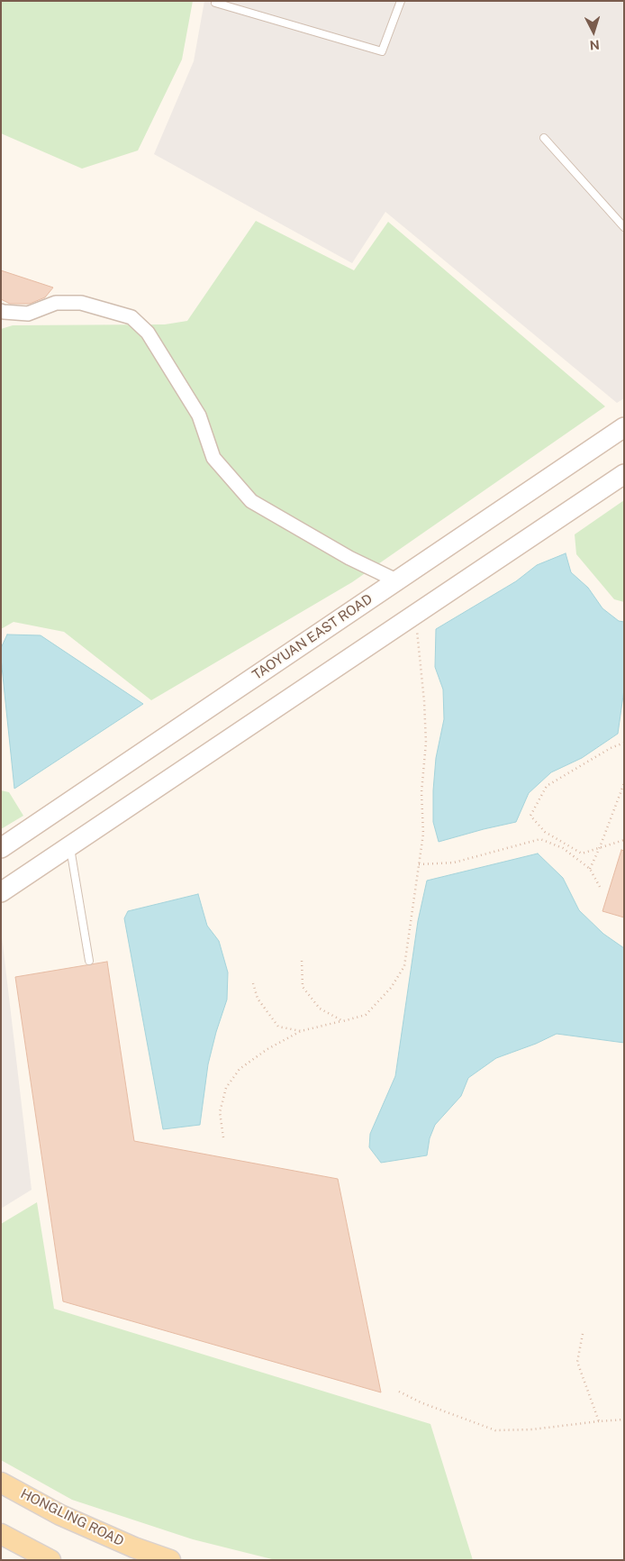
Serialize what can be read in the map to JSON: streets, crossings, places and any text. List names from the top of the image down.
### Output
{
  "streets": {
    "main road": ["TAOYUAN EAST ROAD", "HONGLING ROAD"]
  },
  "north": "bottom"
}
